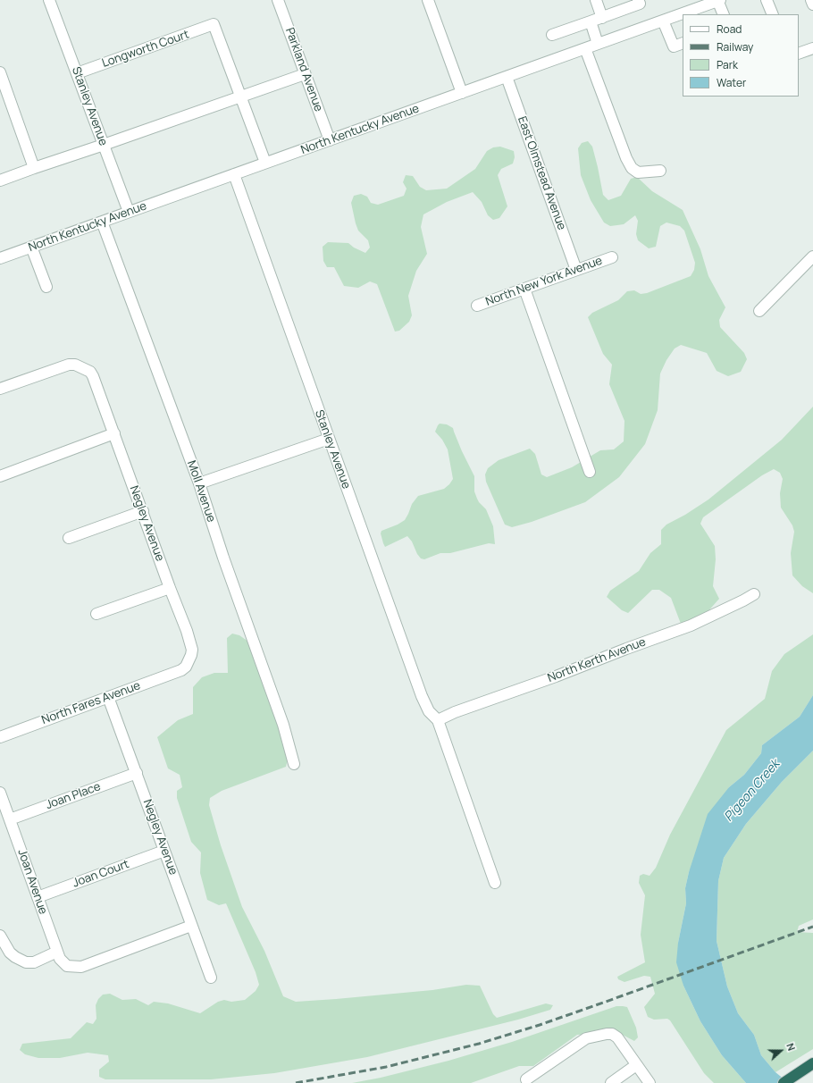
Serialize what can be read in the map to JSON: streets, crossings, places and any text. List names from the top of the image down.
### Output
{
  "streets": {
    "street": [
      "Longworth Court",
      "Parkland Avenue",
      "Stanley Avenue",
      "North Kentucky Avenue",
      "East Olmstead Avenue",
      "North New York Avenue",
      "Moll Avenue",
      "Negley Avenue",
      "North Kerth Avenue",
      "North Fares Avenue",
      "Joan Place",
      "Joan Court",
      "Joan Avenue"
    ]
  },
  "crossings": [
    ["Longworth Court", "Stanley Avenue"],
    ["Parkland Avenue", "North Kentucky Avenue"],
    ["Stanley Avenue", "North Kentucky Avenue"],
    ["Stanley Avenue", "North Kerth Avenue"],
    ["North Kentucky Avenue", "East Olmstead Avenue"],
    ["North Kentucky Avenue", "Moll Avenue"],
    ["East Olmstead Avenue", "North New York Avenue"],
    ["Negley Avenue", "North Fares Avenue"],
    ["Negley Avenue", "Joan Place"],
    ["Negley Avenue", "Joan Court"],
    ["Negley Avenue", "Joan Avenue"],
    ["Joan Place", "Joan Avenue"],
    ["Joan Court", "Joan Avenue"]
  ],
  "water": ["Pigeon Creek"],
  "legend": [
    "Road",
    "Railway",
    "Park",
    "Water"
  ],
  "north": "right"
}
